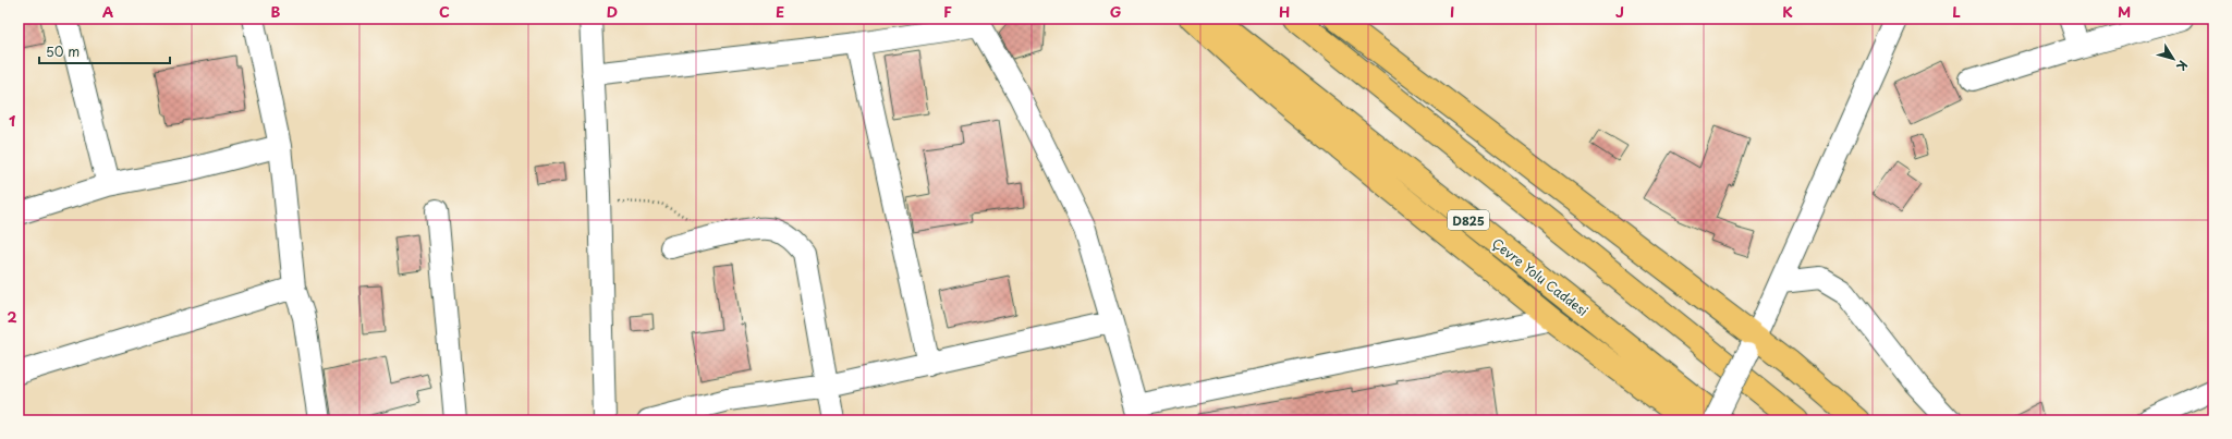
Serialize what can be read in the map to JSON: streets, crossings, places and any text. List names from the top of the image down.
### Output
{
  "streets": {
    "highway": ["D825", "Çevre Yolu Caddesi"]
  },
  "scale_bar": "50 m",
  "north": "bottom right",
  "grid": {
    "columns": [
      "A",
      "B",
      "C",
      "D",
      "E",
      "F",
      "G",
      "H",
      "I",
      "J",
      "K",
      "L",
      "M"
    ],
    "rows": ["1", "2"]
  }
}
